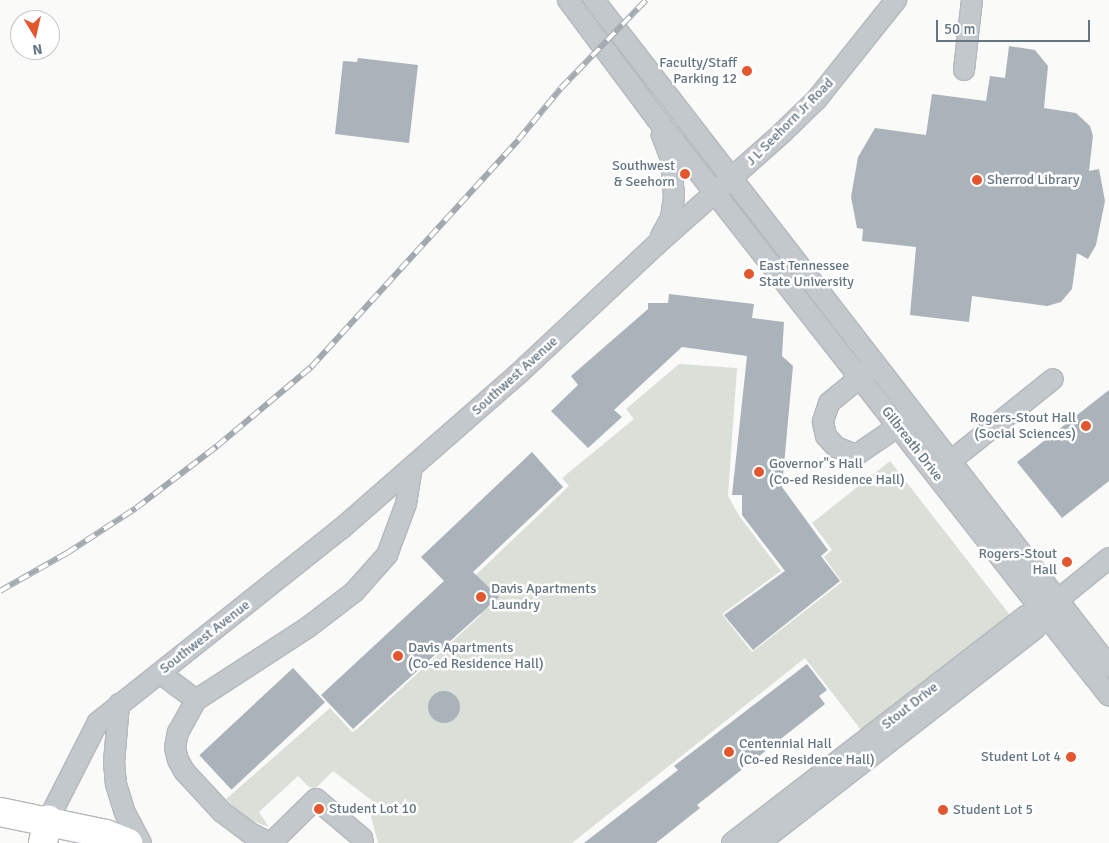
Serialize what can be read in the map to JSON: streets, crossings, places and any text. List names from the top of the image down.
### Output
{
  "streets": {
    "street": [
      "J L Seehorn Jr Road",
      "Southwest Avenue",
      "Gilbreath Drive",
      "Stout Drive"
    ]
  },
  "crossings": [
    ["J L Seehorn Jr Road", "Southwest Avenue"],
    ["J L Seehorn Jr Road", "Gilbreath Drive"],
    ["Southwest Avenue", "Gilbreath Drive"],
    ["Gilbreath Drive", "Stout Drive"]
  ],
  "places": [
    "Faculty/Staff Parking 12",
    "Southwest & Seehorn",
    "Sherrod Library",
    "East Tennessee State University",
    "Rogers-Stout Hall (Social Sciences)",
    "Governor\"s Hall (Co-ed Residence Hall)",
    "Rogers-Stout Hall",
    "Davis Apartments Laundry",
    "Davis Apartments (Co-ed Residence Hall)",
    "Centennial Hall (Co-ed Residence Hall)",
    "Student Lot 4",
    "Student Lot 10",
    "Student Lot 5"
  ],
  "scale_bar": "50 m",
  "north": "bottom"
}
